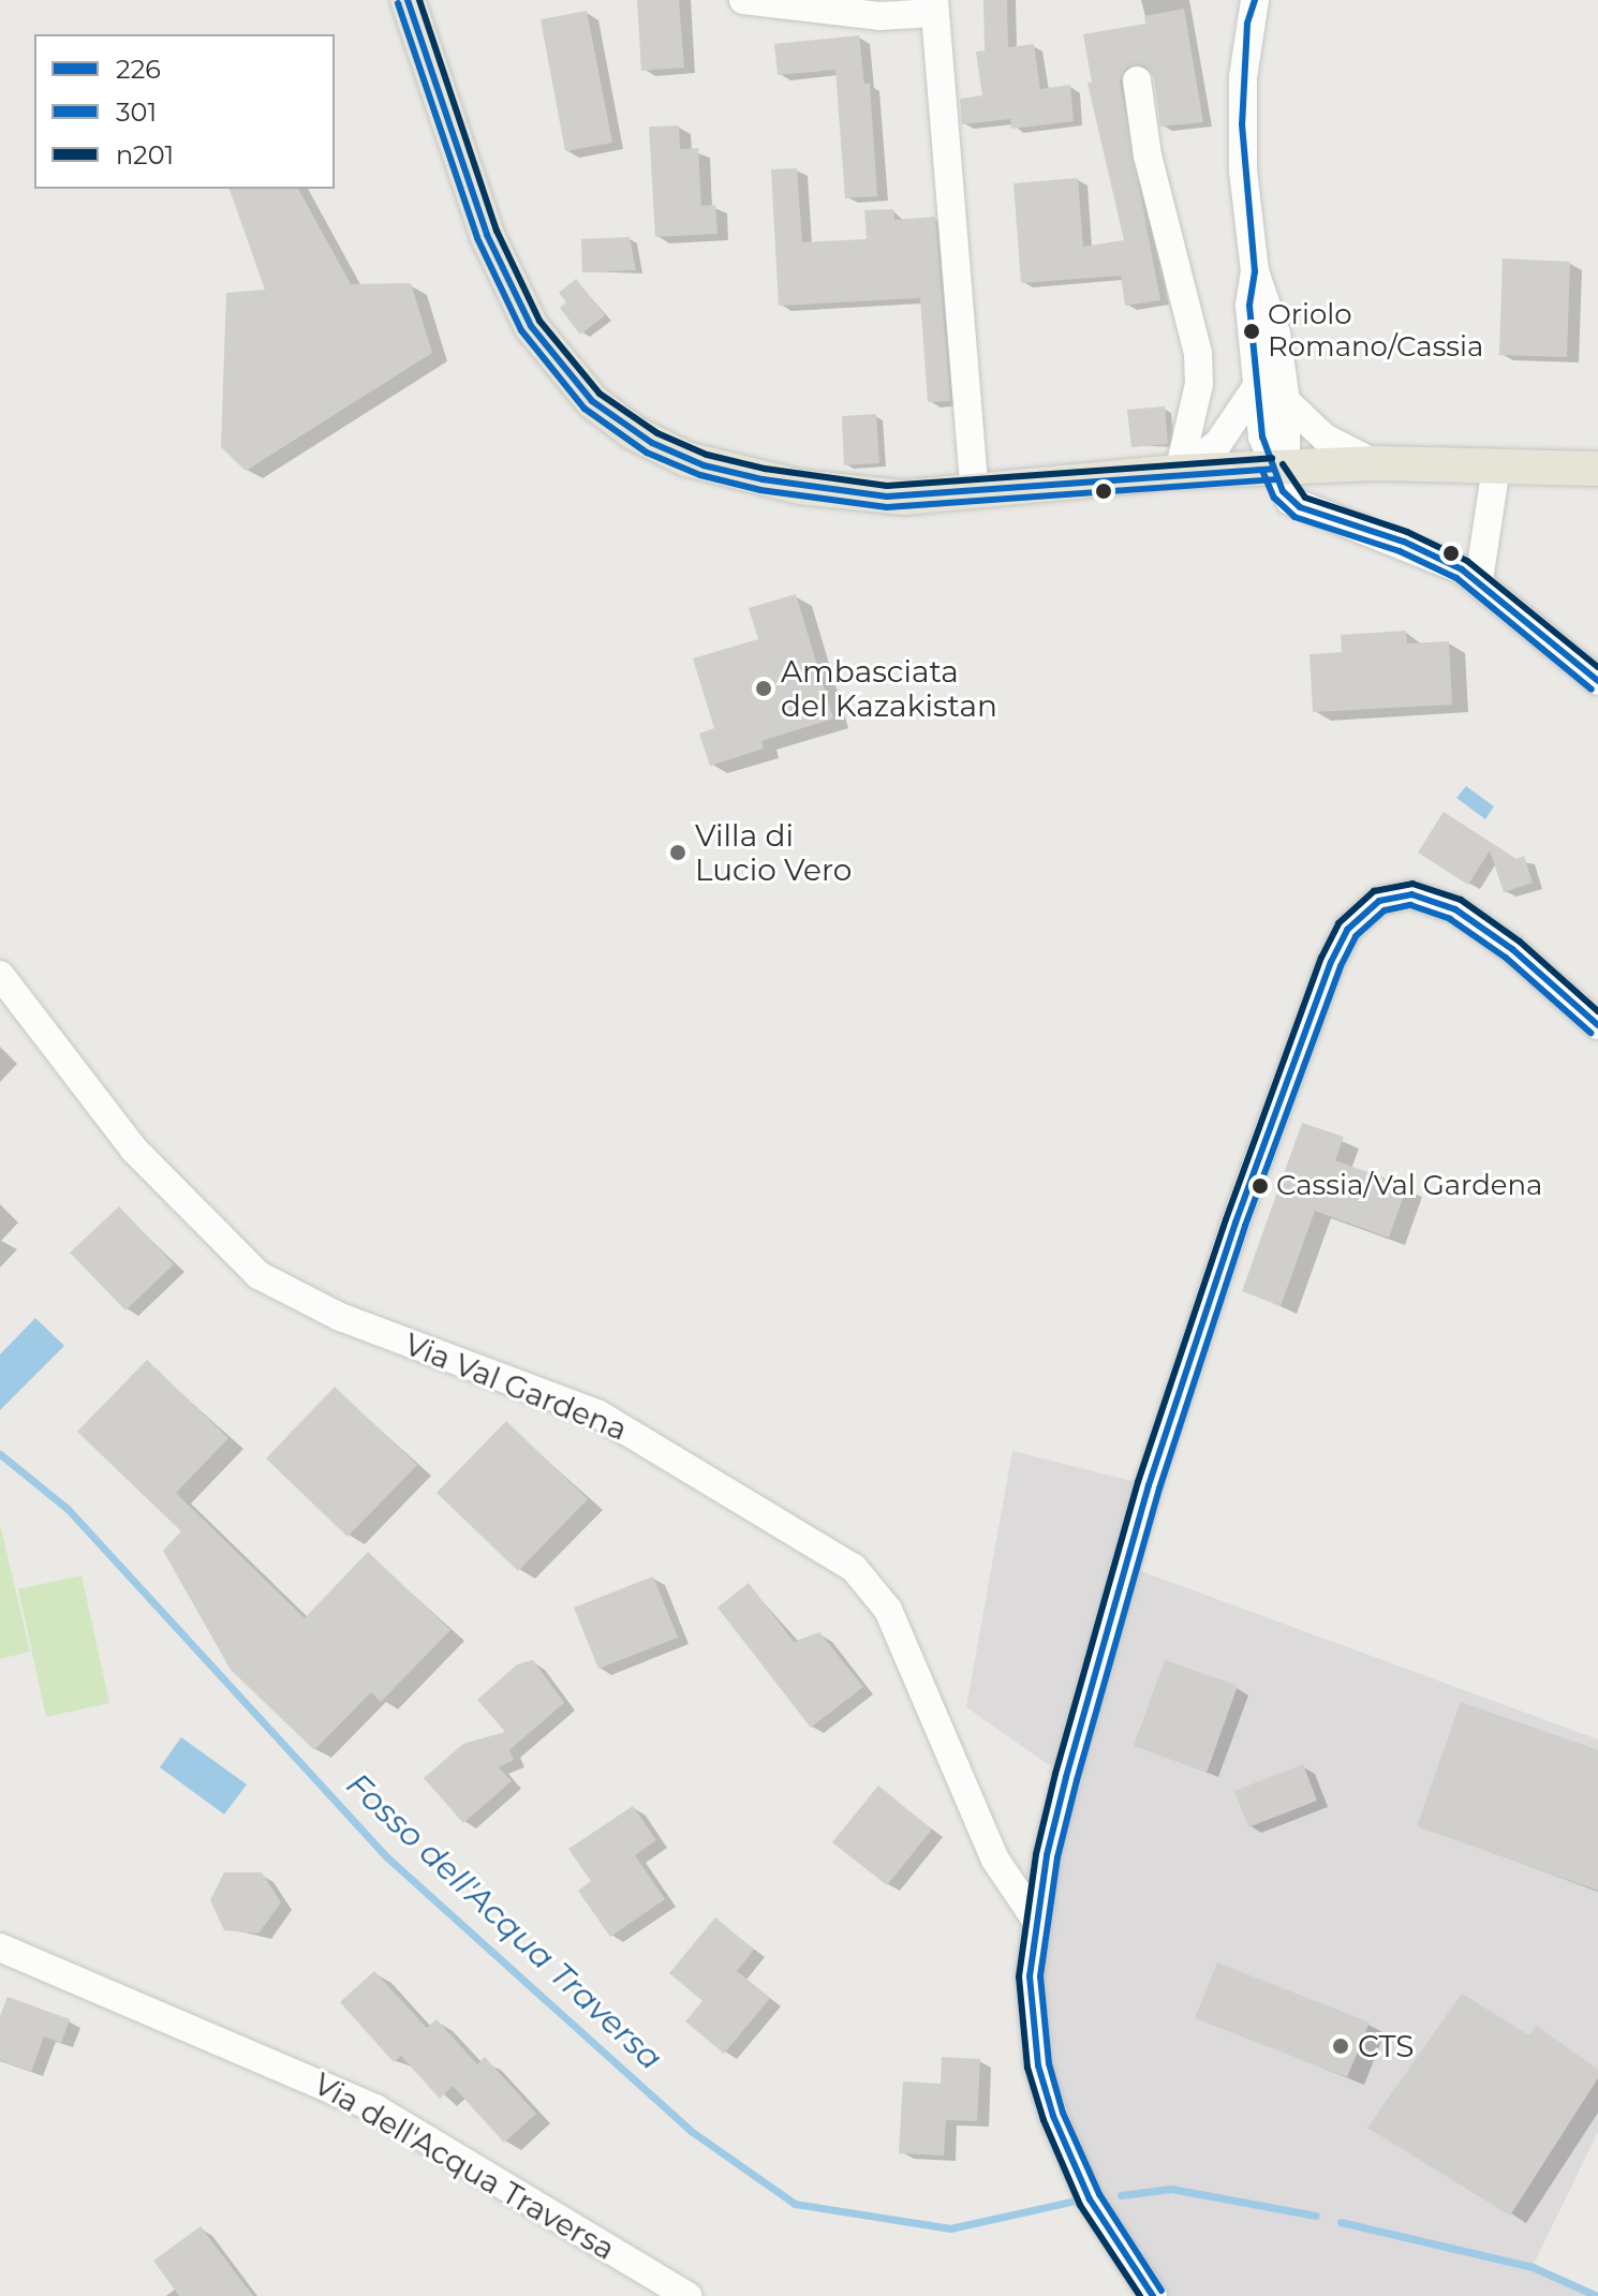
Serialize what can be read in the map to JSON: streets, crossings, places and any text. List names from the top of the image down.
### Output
{
  "streets": {
    "street": ["Via Val Gardena", "Via dell'Acqua Traversa"]
  },
  "water": ["Fosso dell'Acqua Traversa"],
  "places": [
    "Oriolo Romano/Cassia",
    "Ambasciata del Kazakistan",
    "Villa di Lucio Vero",
    "Cassia/Val Gardena",
    "CTS"
  ],
  "lines": ["transit line 226", "transit line n201", "transit line 301"],
  "legend": ["226", "301", "n201"]
}
